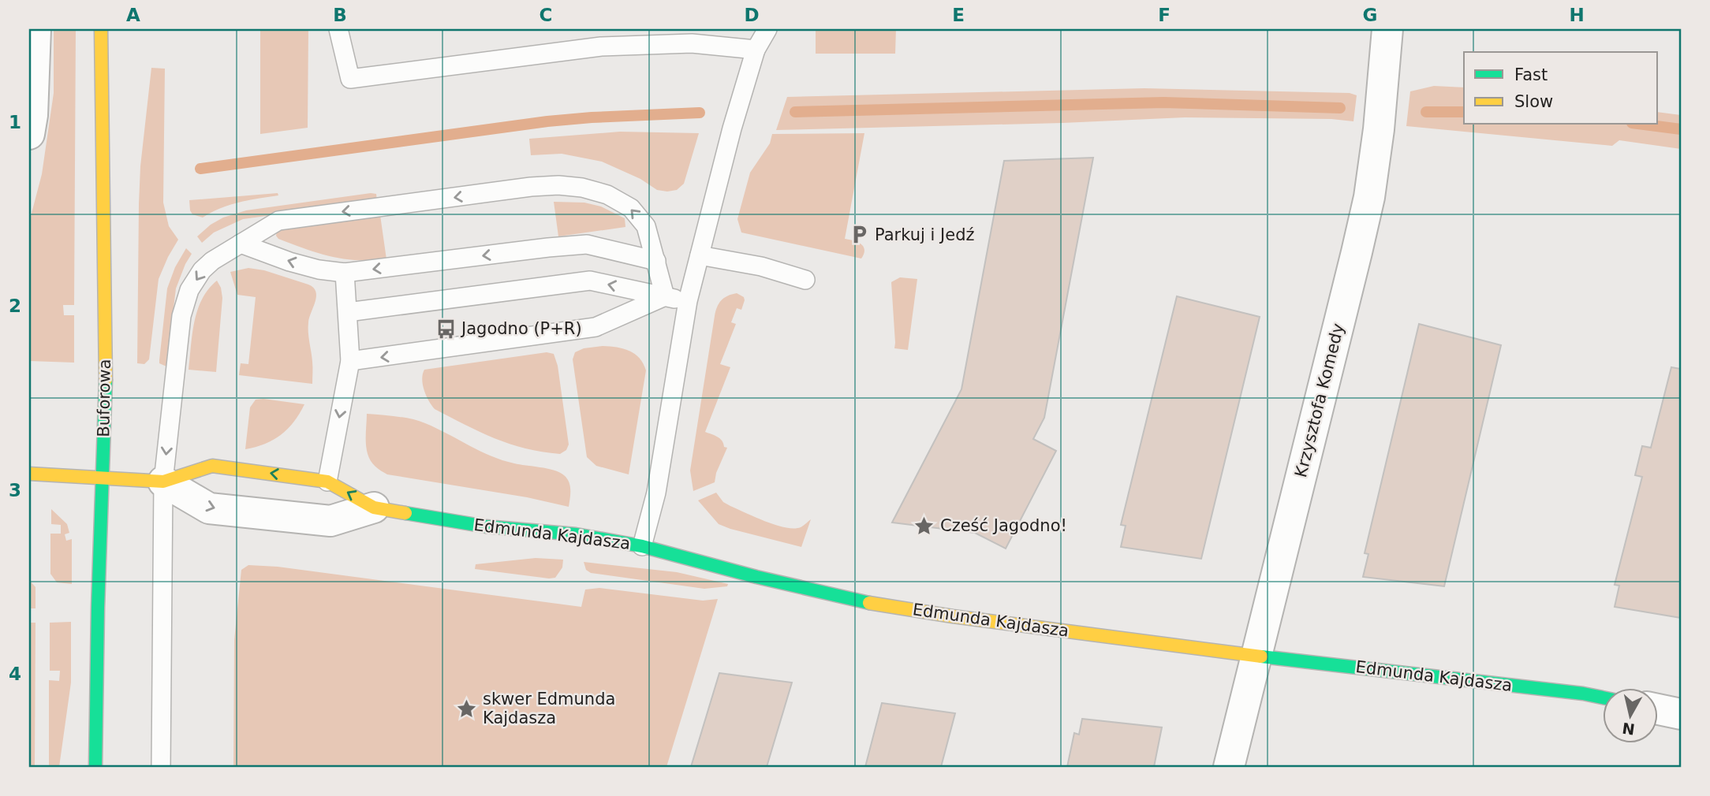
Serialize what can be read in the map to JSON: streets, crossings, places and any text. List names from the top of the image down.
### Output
{
  "streets": {
    "street": ["Buforowa", "Krzysztofa Komedy", "Edmunda Kajdasza"]
  },
  "crossings": [
    ["Buforowa", "Edmunda Kajdasza"],
    ["Krzysztofa Komedy", "Edmunda Kajdasza"]
  ],
  "places": {
    "parking": ["Parkuj i Jedź"],
    "bus stop": ["Jagodno (P+R)"],
    "place": ["Cześć Jagodno!", "skwer Edmunda Kajdasza"]
  },
  "legend": ["Fast", "Slow"],
  "north": "bottom",
  "grid": {
    "columns": [
      "A",
      "B",
      "C",
      "D",
      "E",
      "F",
      "G",
      "H"
    ],
    "rows": [
      "1",
      "2",
      "3",
      "4"
    ]
  }
}
